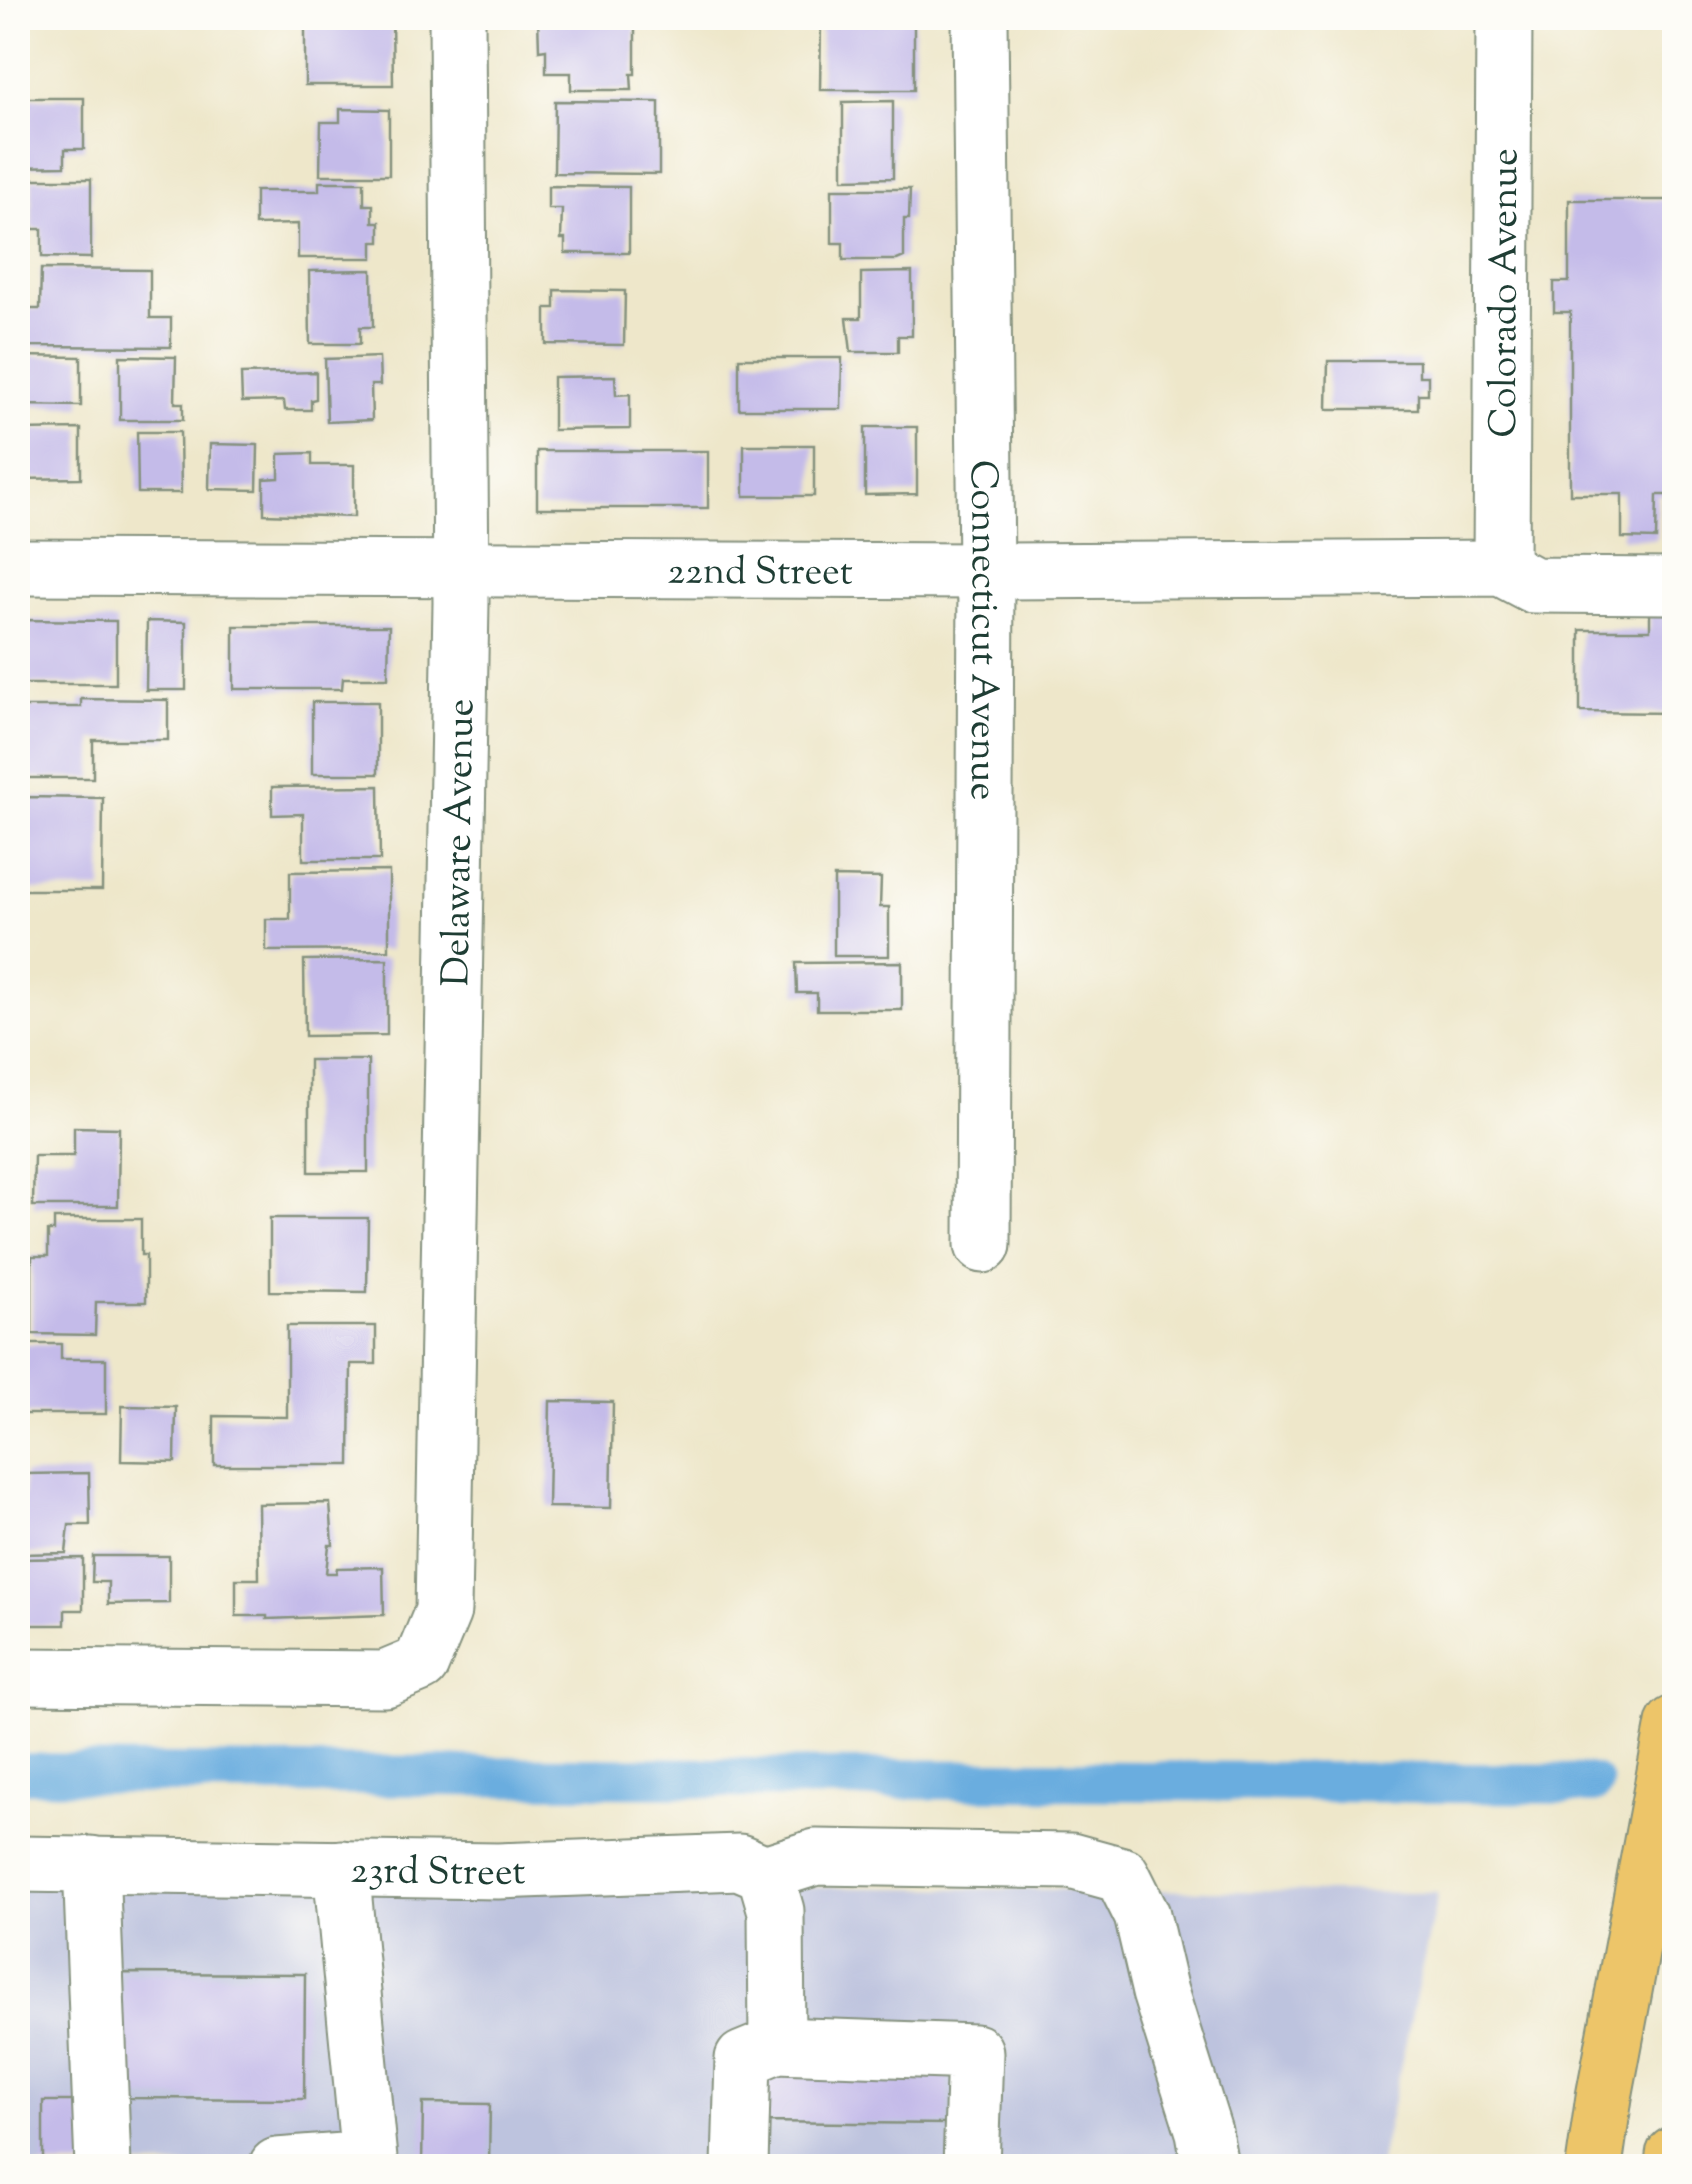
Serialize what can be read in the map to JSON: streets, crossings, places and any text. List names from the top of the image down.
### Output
{
  "streets": {
    "street": [
      "Colorado Avenue",
      "22nd Street",
      "Connecticut Avenue",
      "Delaware Avenue",
      "23rd Street"
    ]
  },
  "crossings": [
    ["Colorado Avenue", "22nd Street"],
    ["22nd Street", "Connecticut Avenue"],
    ["22nd Street", "Delaware Avenue"]
  ]
}
